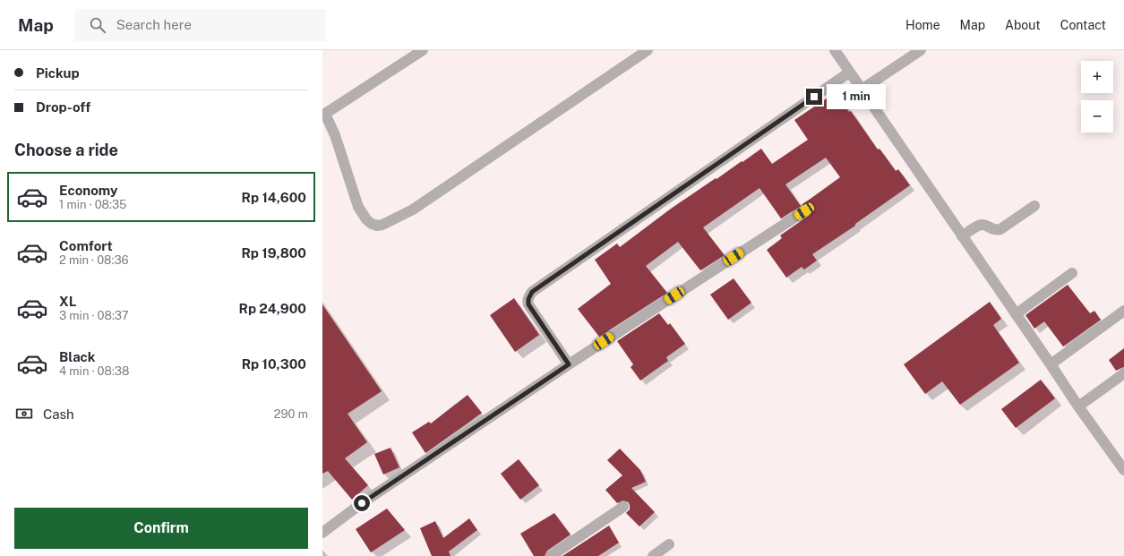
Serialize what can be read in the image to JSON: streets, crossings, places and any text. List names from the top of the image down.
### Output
{
  "page": {
    "header": "Map",
    "search": "Search here",
    "nav": [
      "Home",
      "Map",
      "About",
      "Contact"
    ],
    "banner": ["Pickup", "Drop-off"],
    "map_buttons": ["+", "−"],
    "bubble": "1 min",
    "heading": "Choose a ride",
    "list": [
      {
        "name": "Economy",
        "note": "1 min · 08:35",
        "value": "Rp 14,600"
      },
      {
        "name": "Comfort",
        "note": "2 min · 08:36",
        "value": "Rp 19,800"
      },
      {
        "name": "XL",
        "note": "3 min · 08:37",
        "value": "Rp 24,900"
      },
      {
        "name": "Black",
        "note": "4 min · 08:38",
        "value": "Rp 10,300"
      }
    ],
    "pay": ["Cash", "290 m"],
    "buttons": "Confirm"
  }
}
